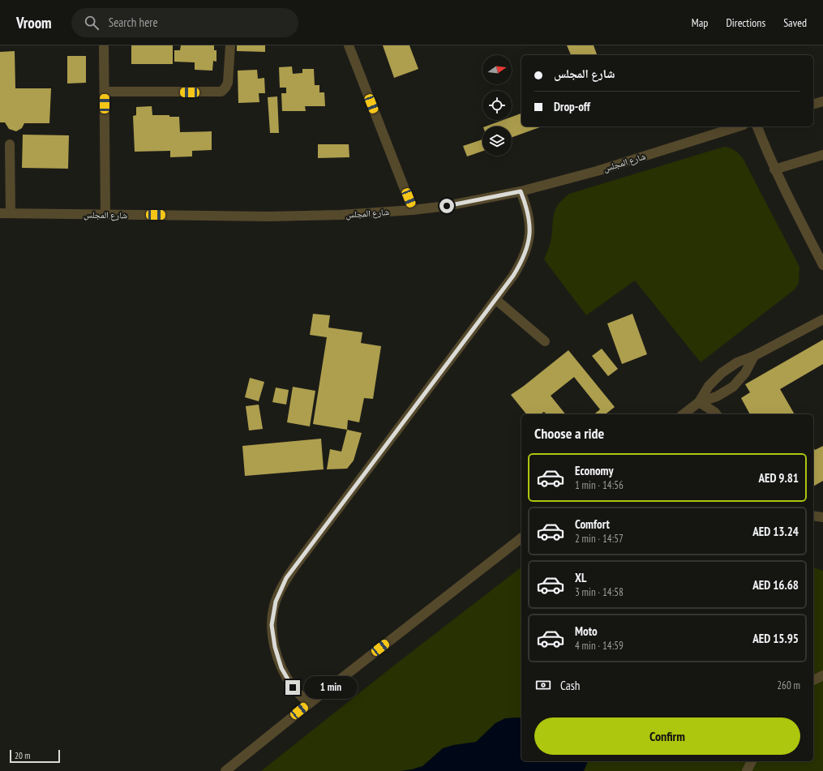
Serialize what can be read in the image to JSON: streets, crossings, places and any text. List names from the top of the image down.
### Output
{
  "streets": {
    "street": ["شارع المجلس"]
  },
  "scale_bar": "20 m",
  "north": "right",
  "page": {
    "header": "Vroom",
    "search": "Search here",
    "nav": ["Map", "Directions", "Saved"],
    "banner": ["شارع المجلس", "Drop-off"],
    "heading": "Choose a ride",
    "list": [
      {
        "name": "Economy",
        "note": "1 min · 14:56",
        "value": "AED 9.81"
      },
      {
        "name": "Comfort",
        "note": "2 min · 14:57",
        "value": "AED 13.24"
      },
      {
        "name": "XL",
        "note": "3 min · 14:58",
        "value": "AED 16.68"
      },
      {
        "name": "Moto",
        "note": "4 min · 14:59",
        "value": "AED 15.95"
      }
    ],
    "pay": ["Cash", "260 m"],
    "bubble": "1 min",
    "buttons": "Confirm",
    "scale": "20 m"
  }
}
